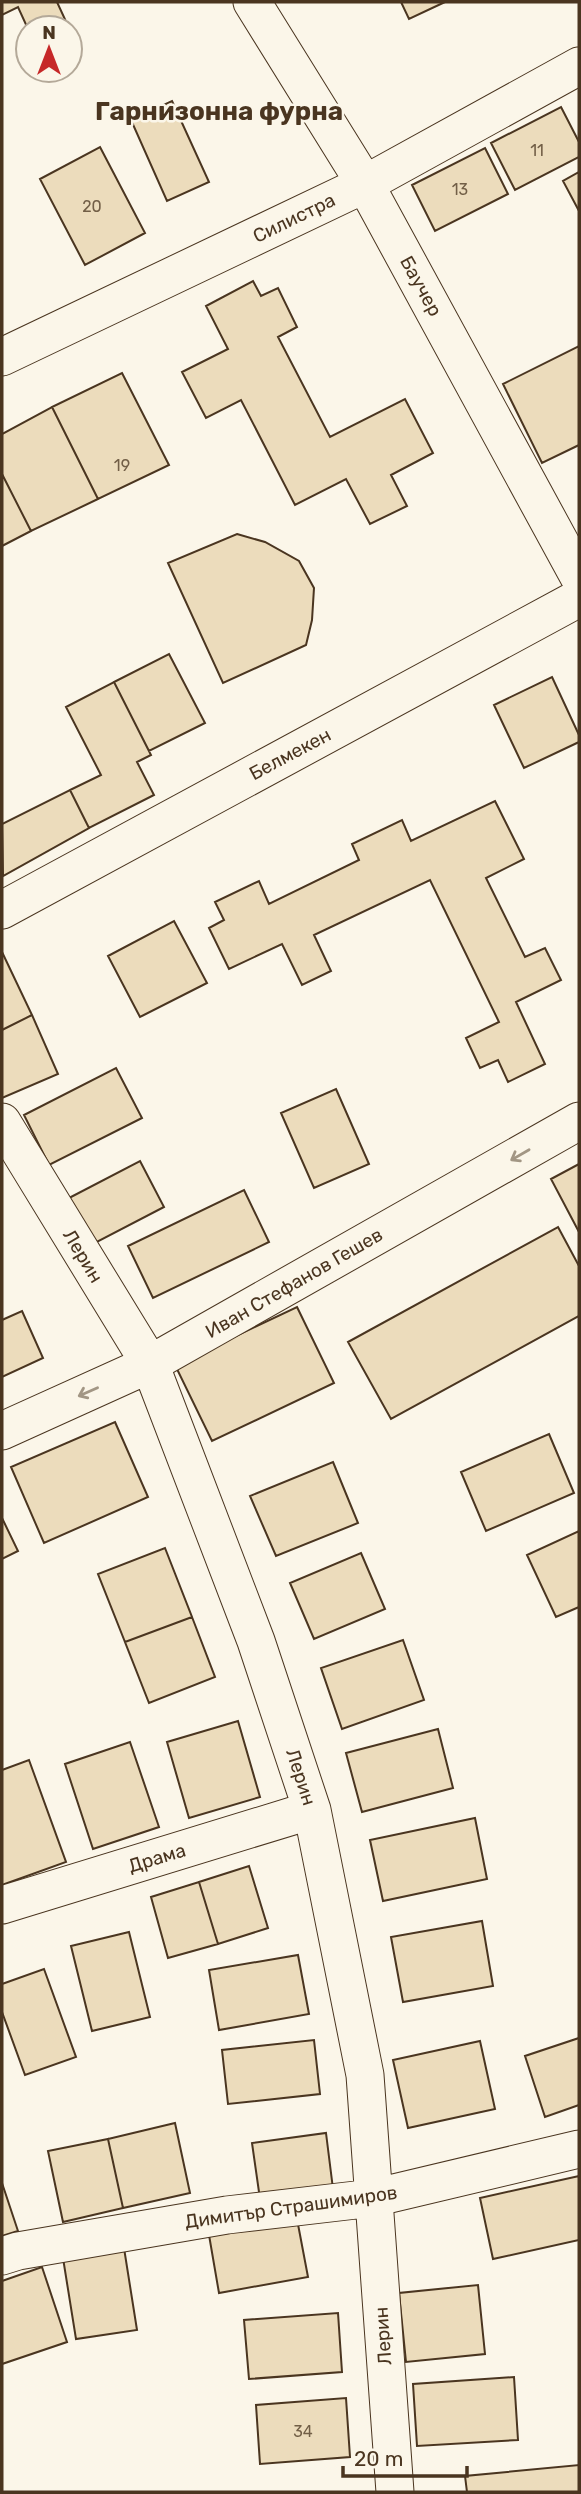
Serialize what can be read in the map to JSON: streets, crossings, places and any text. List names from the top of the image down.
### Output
{
  "streets": {
    "street": [
      "Силистра",
      "Баучер",
      "Белмекен",
      "Лерин",
      "Иван Стефанов Гешев",
      "Драма",
      "Димитър Страшимиров"
    ]
  },
  "crossings": [
    ["Силистра", "Баучер"],
    ["Лерин", "Иван Стефанов Гешев"],
    ["Лерин", "Драма"],
    ["Лерин", "Димитър Страшимиров"]
  ],
  "one_way": ["Иван Стефанов Гешев"],
  "districts": ["Гарнизонна фурна"],
  "house_numbers": [
    "11",
    "13",
    "20",
    "19",
    "34"
  ],
  "scale_bar": "20 m",
  "north": "top"
}
